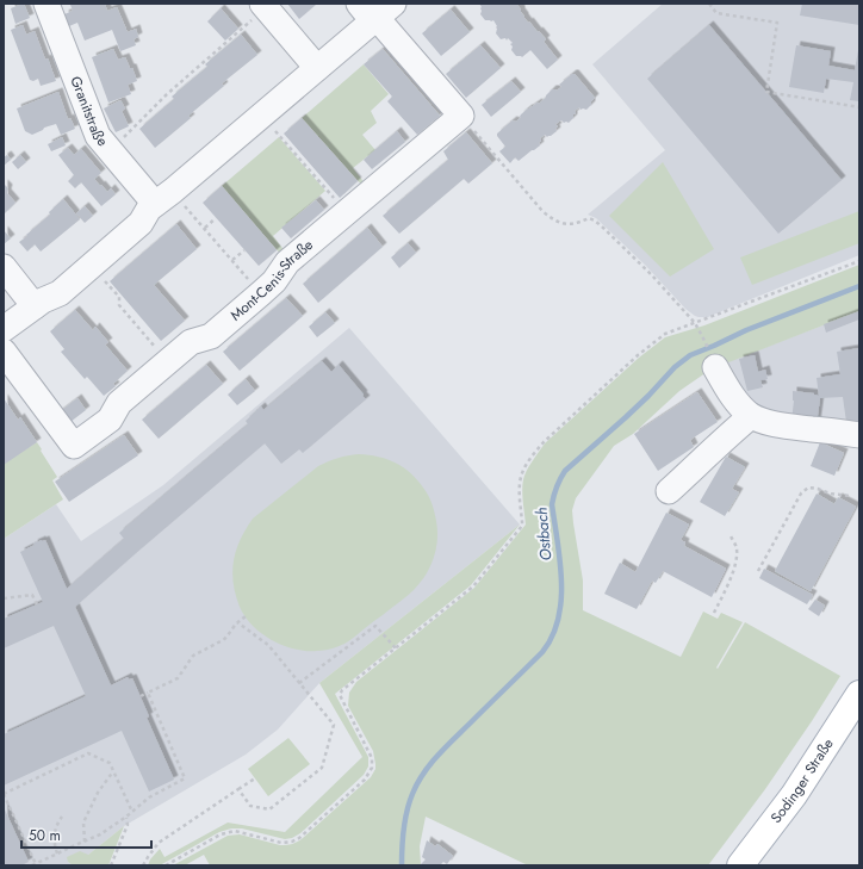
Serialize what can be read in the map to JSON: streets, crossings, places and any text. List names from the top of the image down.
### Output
{
  "streets": {
    "main road": ["Sodinger Straße"],
    "street": ["Granitstraße", "Mont-Cenis-Straße"]
  },
  "water": ["Ostbach"],
  "scale_bar": "50 m"
}
